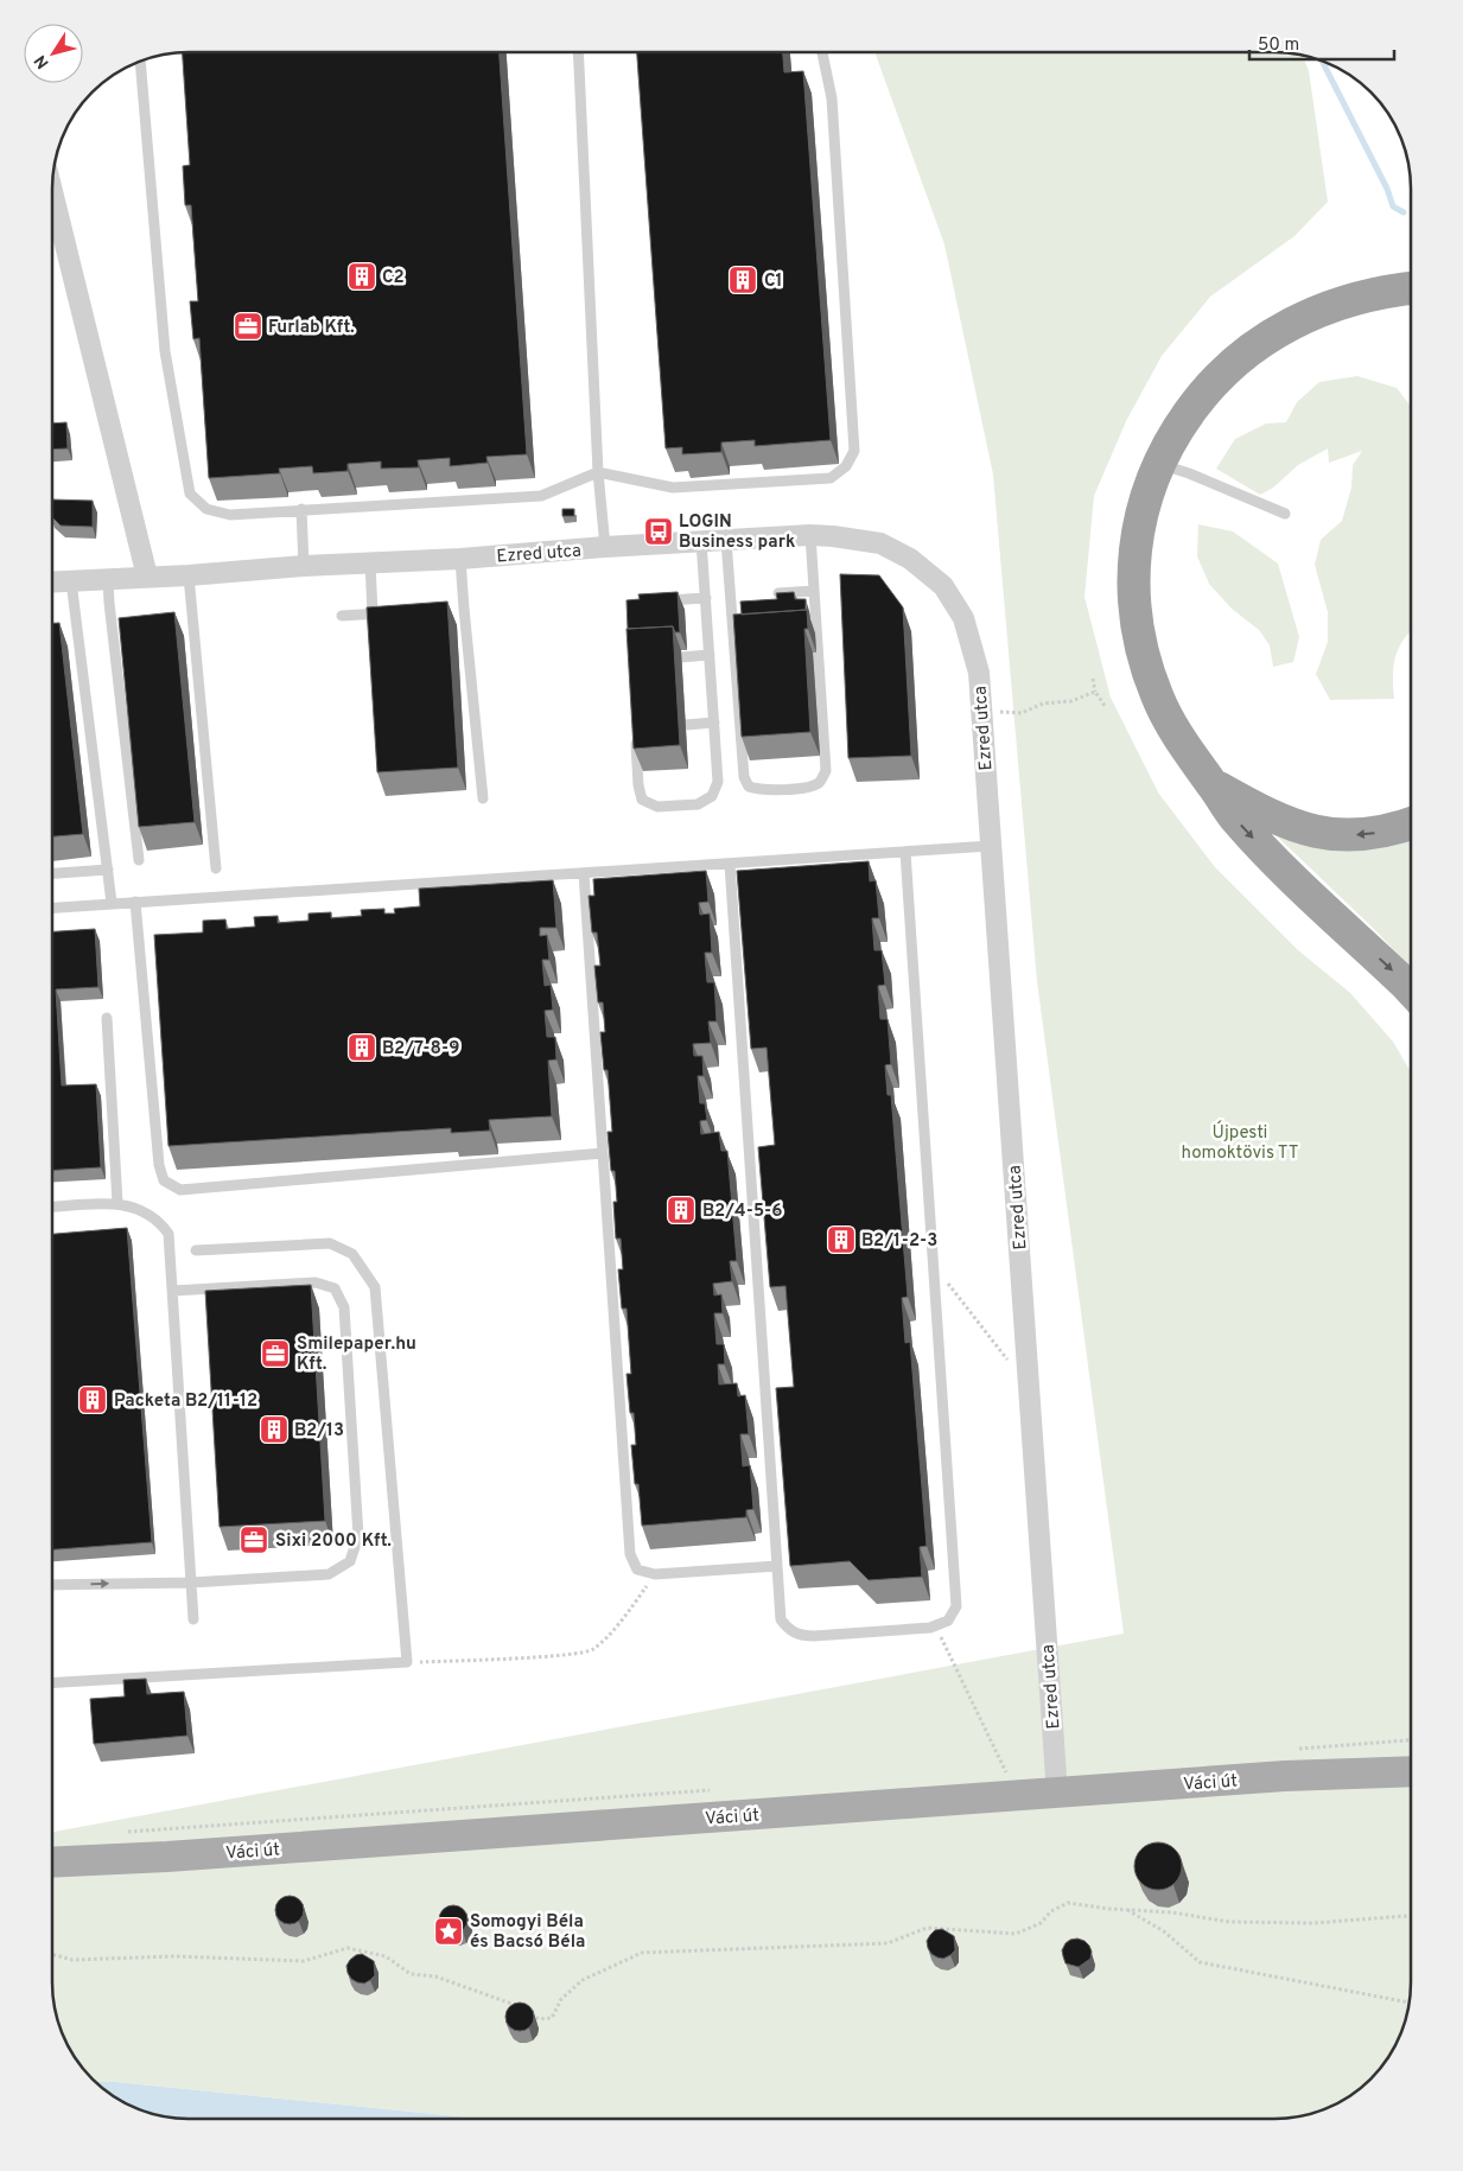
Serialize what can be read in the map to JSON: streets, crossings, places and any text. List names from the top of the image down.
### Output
{
  "streets": {
    "main road": ["Váci út"],
    "street": ["Ezred utca"]
  },
  "crossings": [
    ["Ezred utca", "Váci út"]
  ],
  "parks": ["Újpesti homoktövis TT"],
  "places": {
    "building": [
      "C2",
      "C1",
      "B2/7-8-9",
      "B2/4-5-6",
      "B2/1-2-3",
      "Packeta B2/11-12",
      "B2/13"
    ],
    "office": ["Furlab Kft.", "Smilepaper.hu Kft.", "Sixi 2000 Kft."],
    "bus stop": ["LOGIN Business park"],
    "place": ["Somogyi Béla és Bacsó Béla"]
  },
  "scale_bar": "50 m",
  "north": "bottom left"
}
